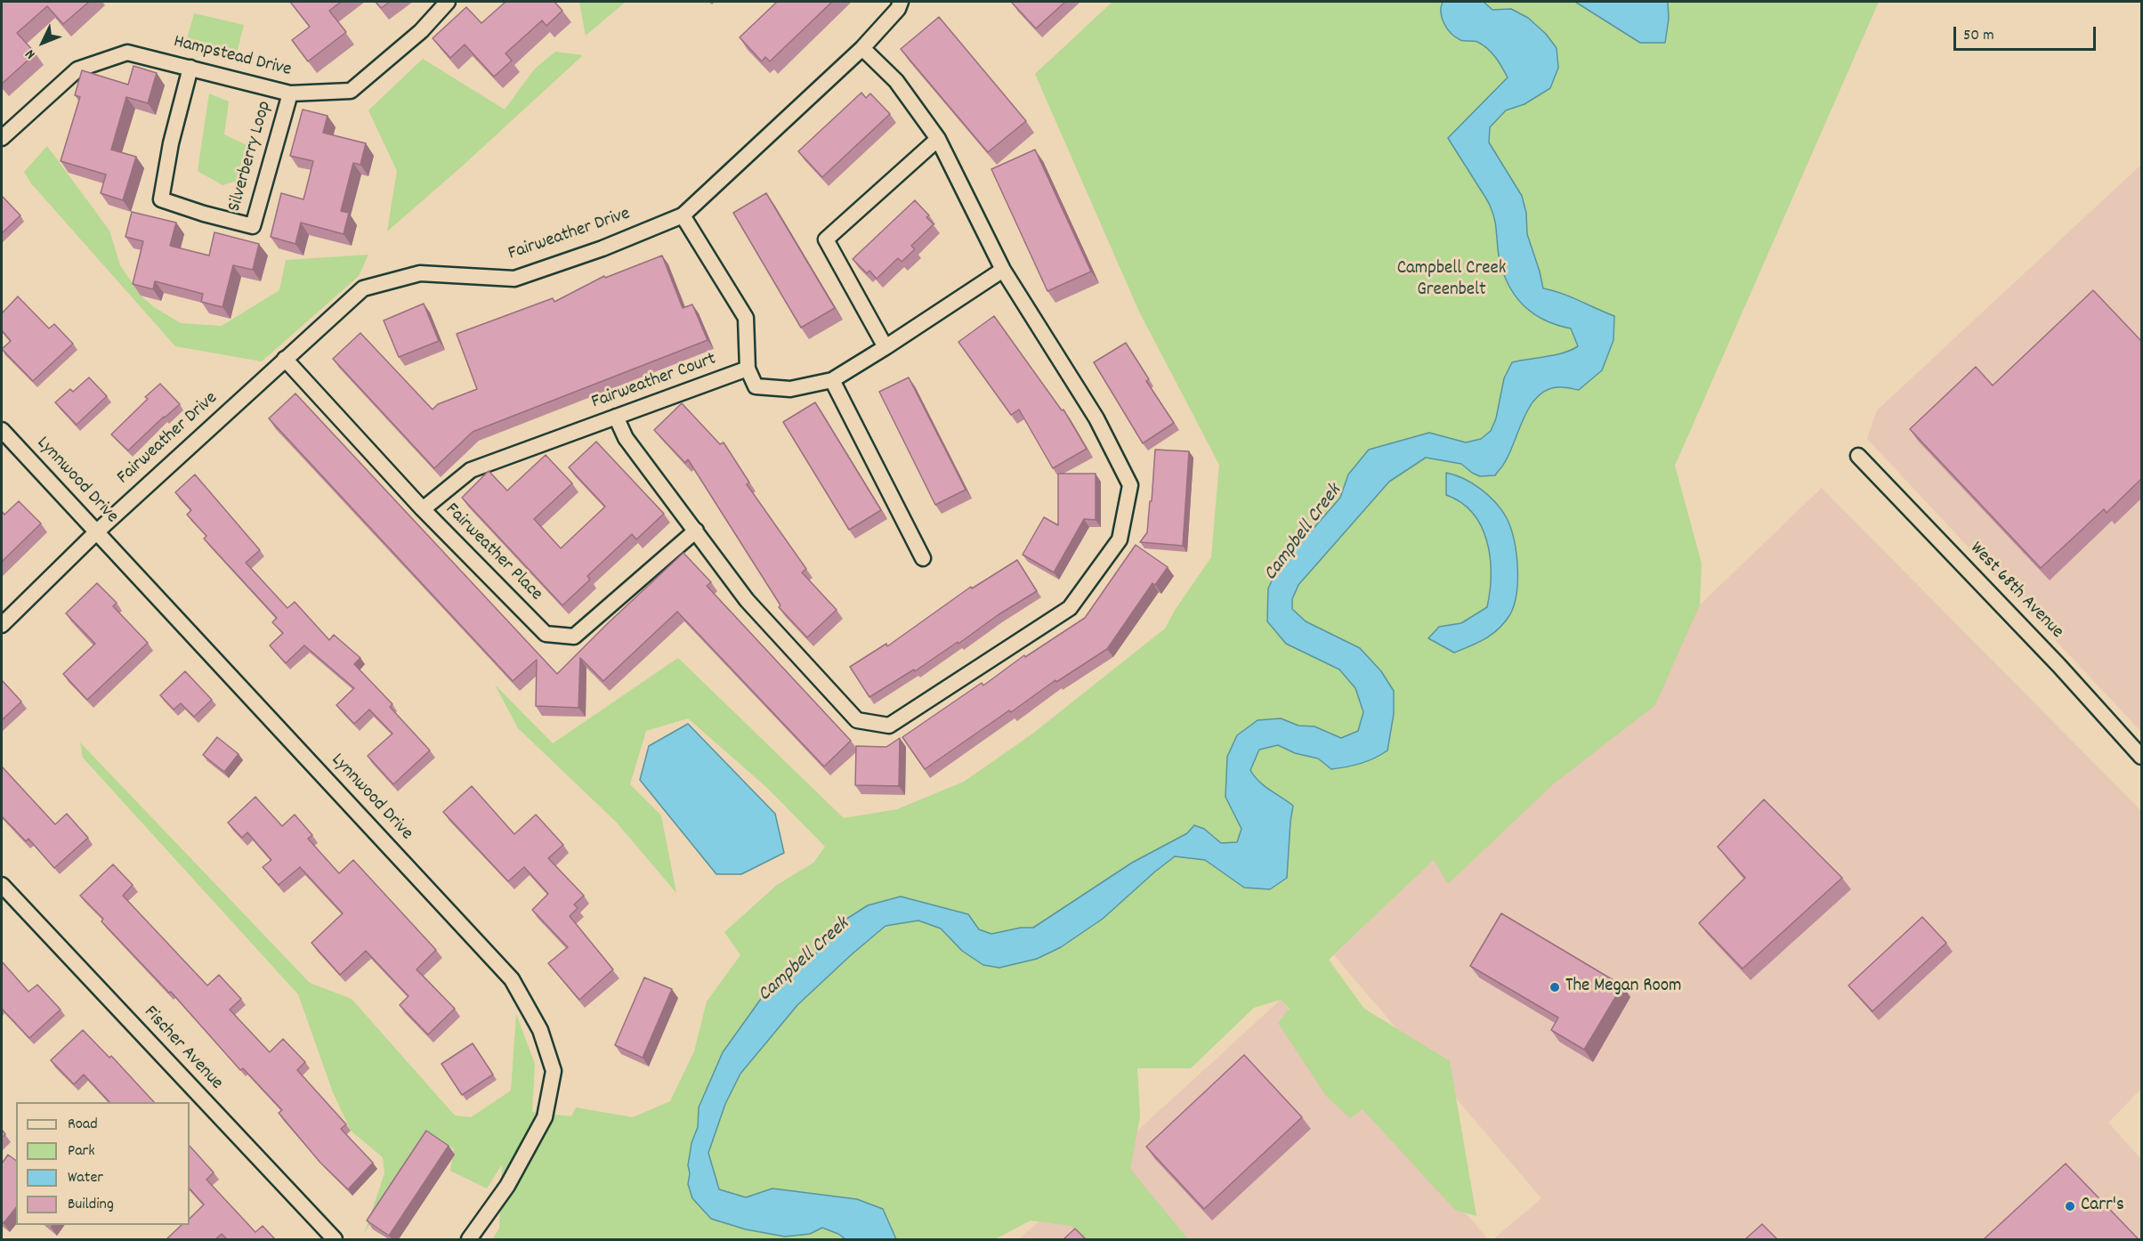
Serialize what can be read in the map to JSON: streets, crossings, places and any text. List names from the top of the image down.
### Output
{
  "streets": {
    "street": [
      "Hampstead Drive",
      "Silverberry Loop",
      "Fairweather Drive",
      "Fairweather Court",
      "Lynnwood Drive",
      "Fairweather Place",
      "West 68th Avenue",
      "Fischer Avenue"
    ]
  },
  "crossings": [
    ["Hampstead Drive", "Silverberry Loop"],
    ["Fairweather Drive", "Lynnwood Drive"],
    ["Fairweather Drive", "Fairweather Place"],
    ["Fairweather Court", "Fairweather Place"]
  ],
  "water": ["Campbell Creek"],
  "parks": ["Campbell Creek Greenbelt"],
  "places": ["The Megan Room", "Carr's"],
  "legend": [
    "Road",
    "Park",
    "Water",
    "Building"
  ],
  "scale_bar": "50 m",
  "north": "bottom left"
}
